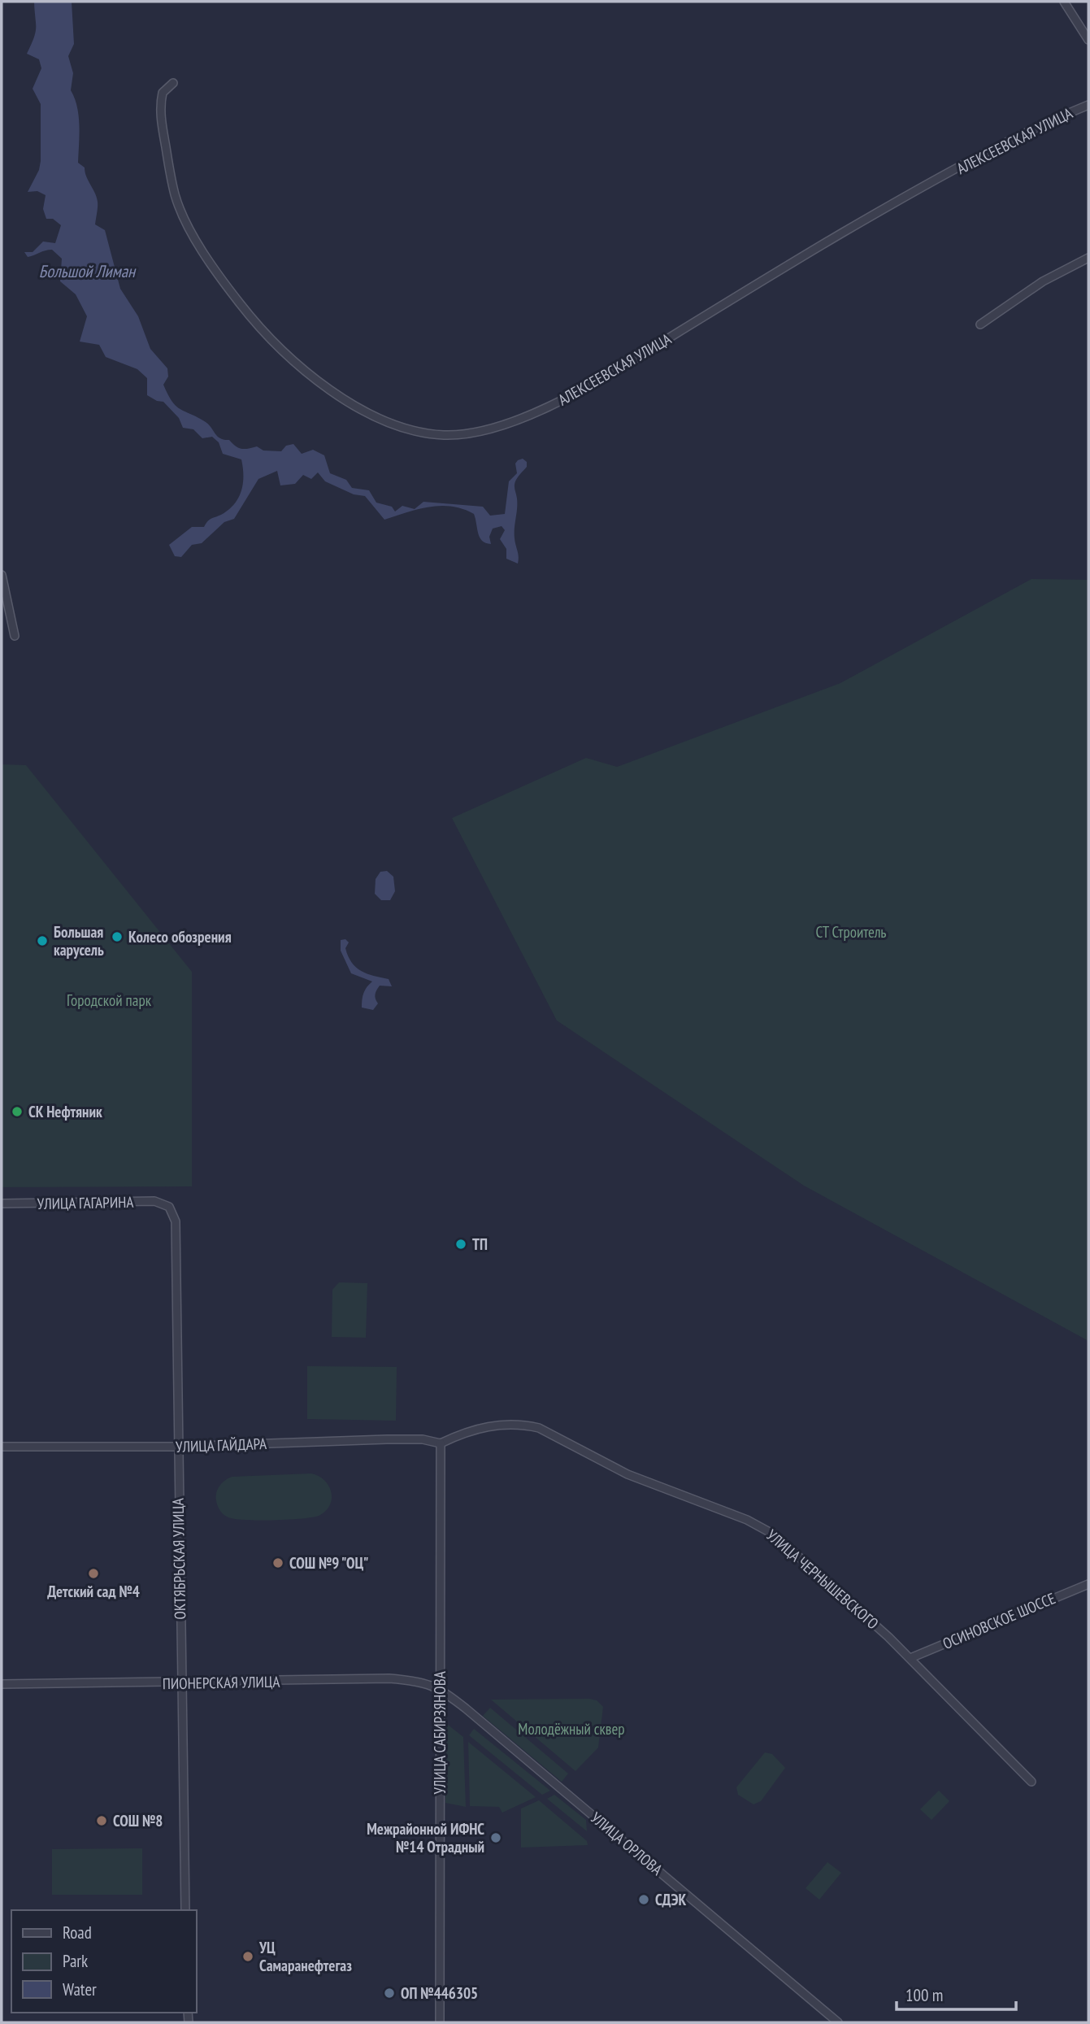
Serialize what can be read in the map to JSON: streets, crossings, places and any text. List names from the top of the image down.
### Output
{
  "streets": {
    "street": [
      "АЛЕКСЕЕВСКАЯ УЛИЦА",
      "УЛИЦА ГАГАРИНА",
      "УЛИЦА ГАЙДАРА",
      "ОКТЯБРЬСКАЯ УЛИЦА",
      "УЛИЦА ЧЕРНЫШЕВСКОГО",
      "ОСИНОВСКОЕ ШОССЕ",
      "ПИОНЕРСКАЯ УЛИЦА",
      "УЛИЦА САБИРЗЯНОВА",
      "УЛИЦА ОРЛОВА"
    ]
  },
  "crossings": [
    ["УЛИЦА ГАГАРИНА", "ОКТЯБРЬСКАЯ УЛИЦА"],
    ["УЛИЦА ГАЙДАРА", "ОКТЯБРЬСКАЯ УЛИЦА"],
    ["УЛИЦА ГАЙДАРА", "УЛИЦА ЧЕРНЫШЕВСКОГО"],
    ["УЛИЦА ГАЙДАРА", "УЛИЦА САБИРЗЯНОВА"],
    ["ОКТЯБРЬСКАЯ УЛИЦА", "ПИОНЕРСКАЯ УЛИЦА"],
    ["УЛИЦА ЧЕРНЫШЕВСКОГО", "ОСИНОВСКОЕ ШОССЕ"],
    ["УЛИЦА ЧЕРНЫШЕВСКОГО", "УЛИЦА САБИРЗЯНОВА"],
    ["ПИОНЕРСКАЯ УЛИЦА", "УЛИЦА САБИРЗЯНОВА"],
    ["ПИОНЕРСКАЯ УЛИЦА", "УЛИЦА ОРЛОВА"],
    ["УЛИЦА САБИРЗЯНОВА", "УЛИЦА ОРЛОВА"]
  ],
  "water": ["Большой Лиман"],
  "parks": ["СТ Строитель", "Городской парк", "Молодёжный сквер"],
  "places": [
    "Колесо обозрения",
    "Большая карусель",
    "СК Нефтяник",
    "ТП",
    "СОШ №9 \"ОЦ\"",
    "Детский сад №4",
    "СОШ №8",
    "Межрайонной ИФНС №14 Отрадный",
    "СДЭК",
    "УЦ Самаранефтегаз",
    "ОП №446305"
  ],
  "legend": ["Road", "Park", "Water"],
  "scale_bar": "100 m"
}
